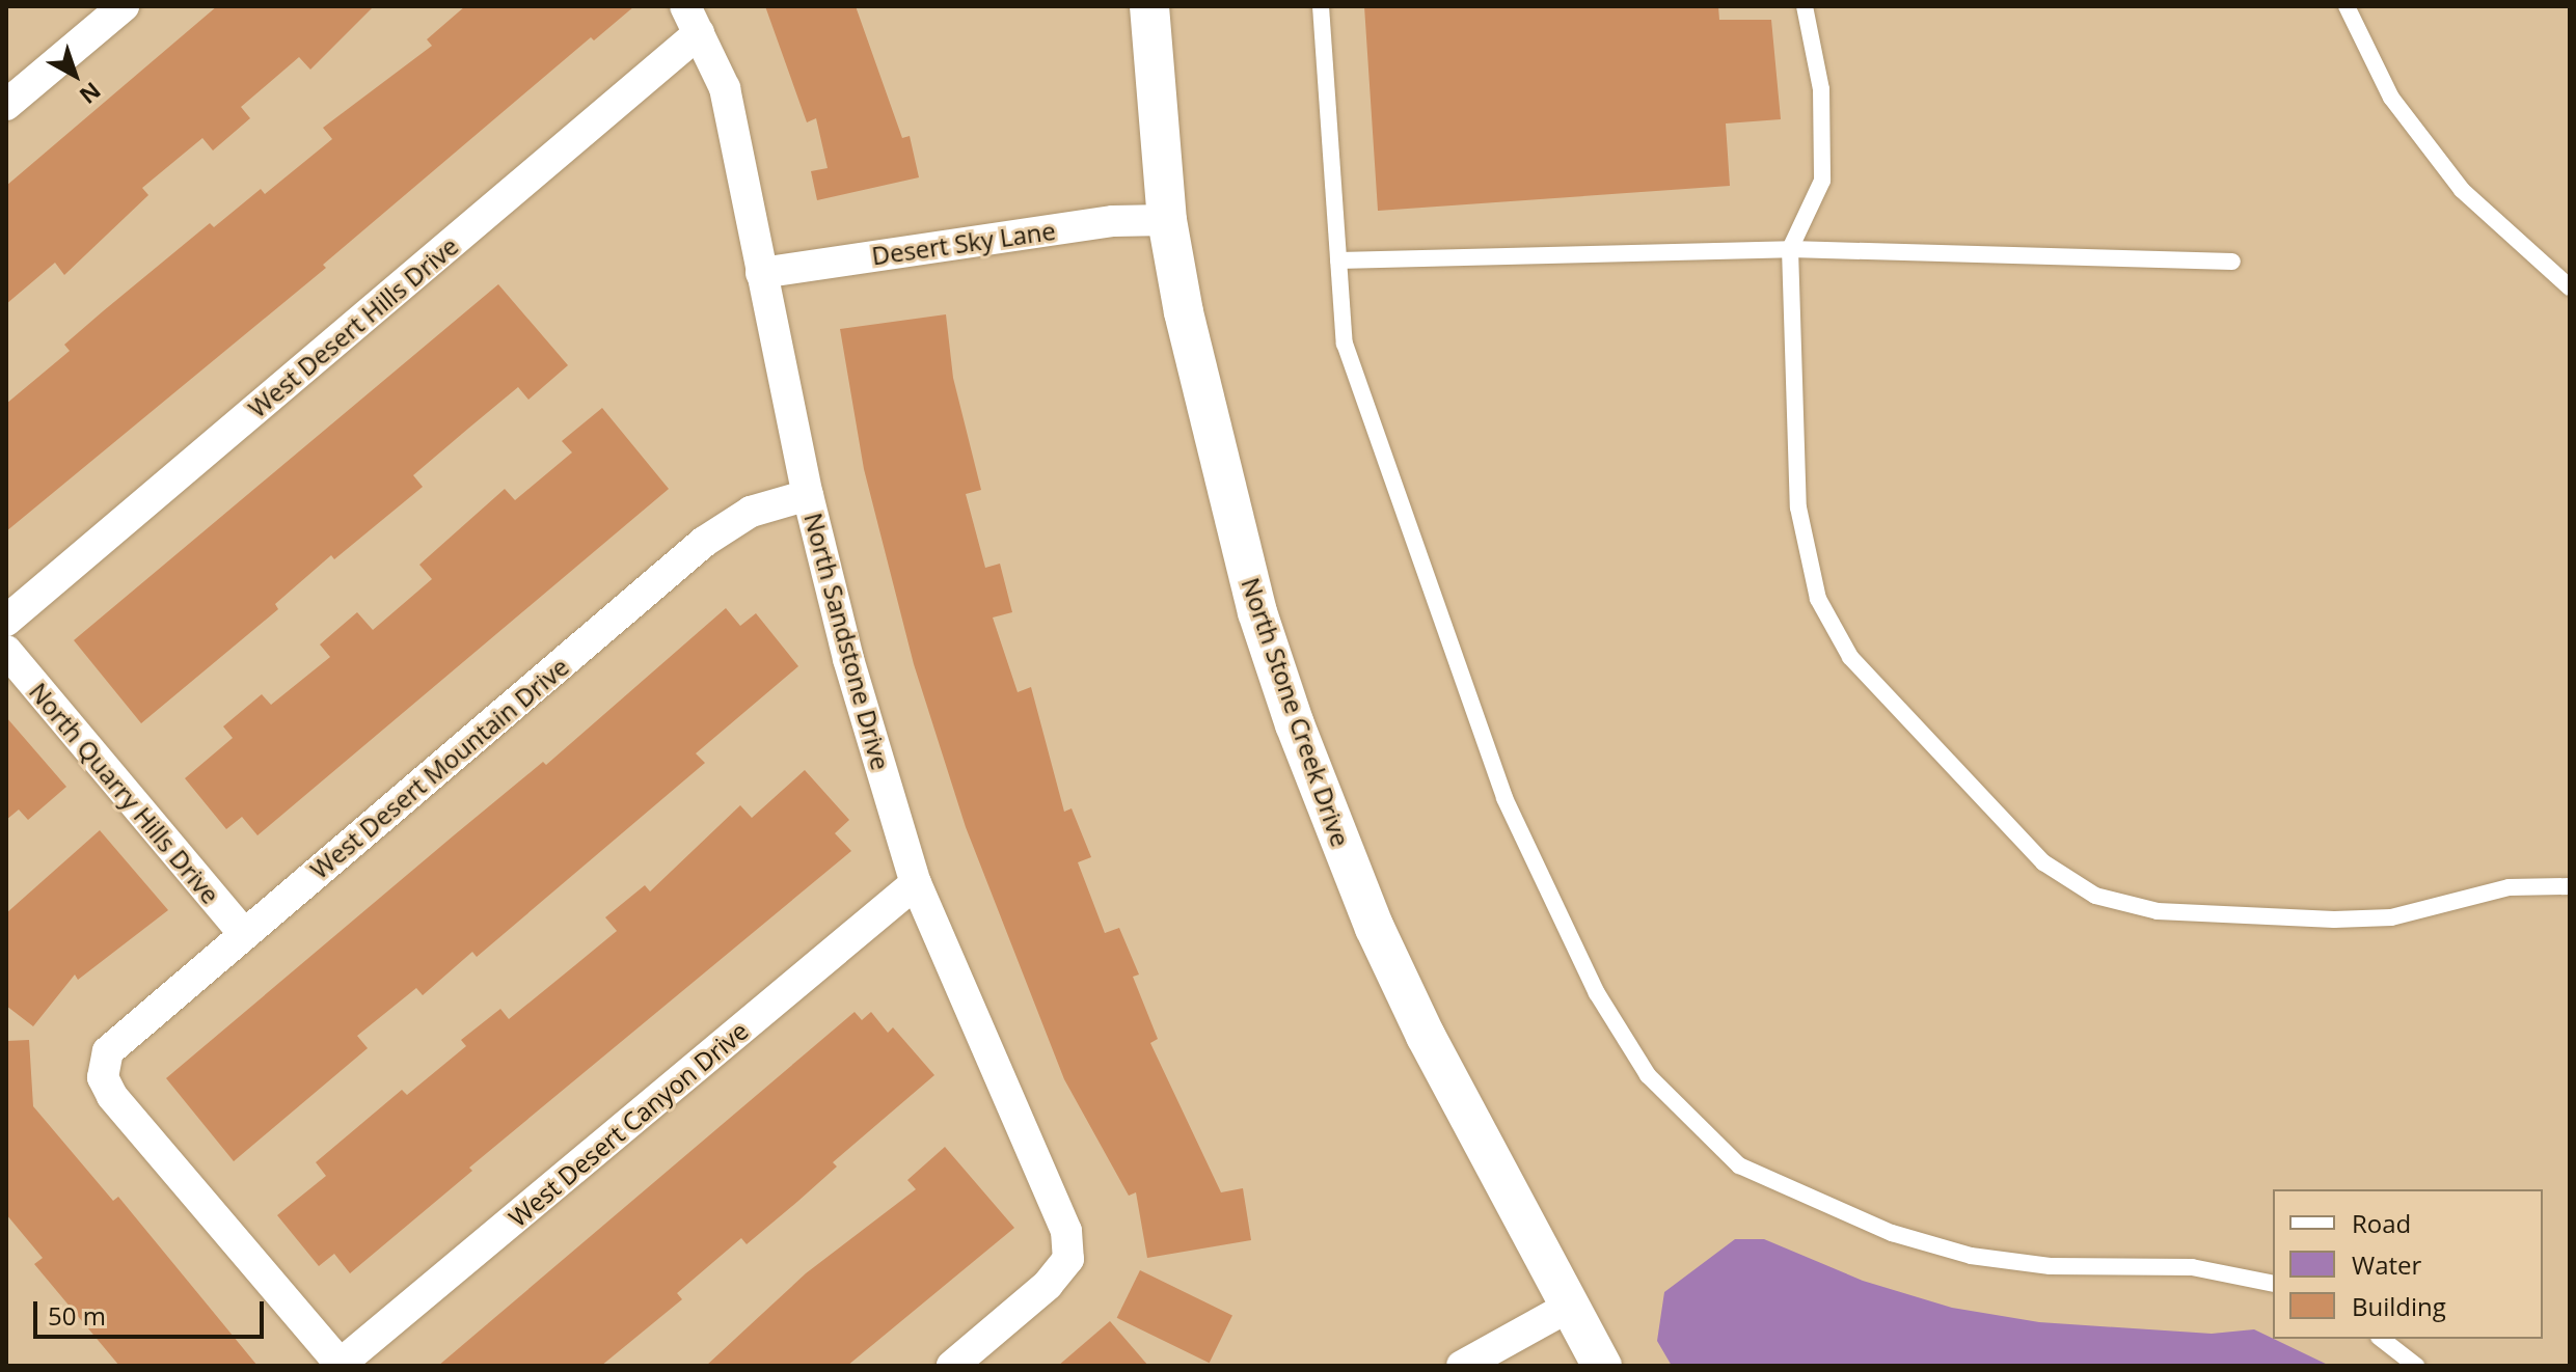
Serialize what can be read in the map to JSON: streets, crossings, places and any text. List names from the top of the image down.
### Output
{
  "streets": {
    "street": [
      "Desert Sky Lane",
      "West Desert Hills Drive",
      "North Sandstone Drive",
      "North Stone Creek Drive",
      "West Desert Mountain Drive",
      "North Quarry Hills Drive",
      "West Desert Canyon Drive"
    ]
  },
  "crossings": [
    ["Desert Sky Lane", "North Sandstone Drive"],
    ["Desert Sky Lane", "North Stone Creek Drive"],
    ["West Desert Hills Drive", "North Sandstone Drive"],
    ["North Sandstone Drive", "West Desert Mountain Drive"],
    ["North Sandstone Drive", "West Desert Canyon Drive"],
    ["West Desert Mountain Drive", "North Quarry Hills Drive"],
    ["West Desert Mountain Drive", "West Desert Canyon Drive"]
  ],
  "legend": ["Road", "Water", "Building"],
  "scale_bar": "50 m",
  "north": "bottom right"
}
